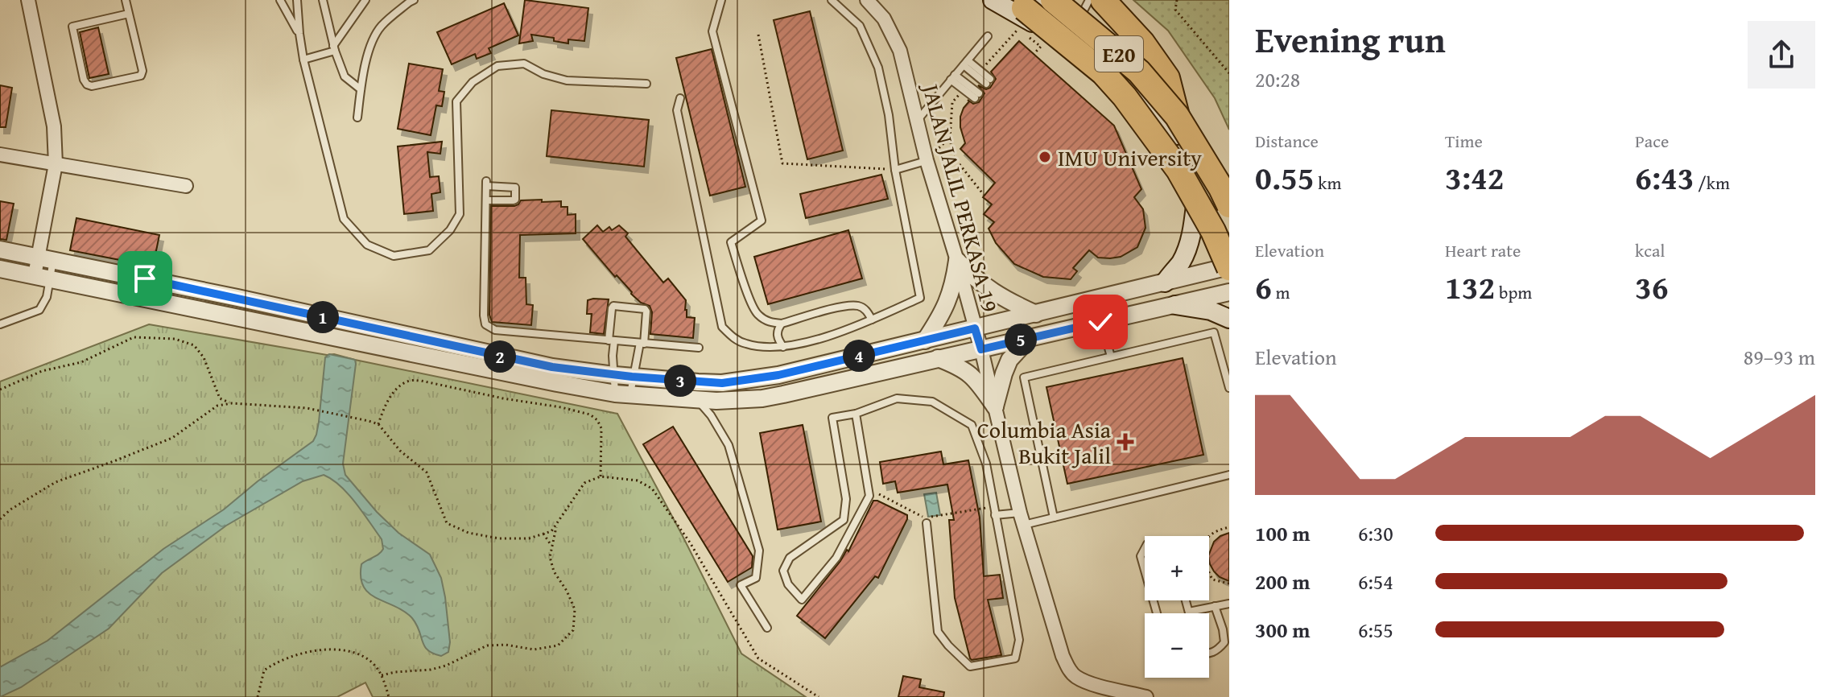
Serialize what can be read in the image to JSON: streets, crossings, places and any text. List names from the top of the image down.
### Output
{
  "streets": {
    "highway": ["E20"],
    "street": ["JALAN JALIL PERKASA 19"]
  },
  "places": {
    "other": ["IMU University"],
    "health": ["Columbia Asia Bukit Jalil"]
  },
  "page": {
    "heading": ["Evening run", "20:28"],
    "stats": [
      ["Distance", "0.55 km"],
      ["Time", "3:42"],
      ["Pace", "6:43 /km"],
      ["Elevation", "6 m"],
      ["Heart rate", "132 bpm"],
      ["kcal", "36"]
    ],
    "pins": [
      "1",
      "5",
      "4",
      "2",
      "3"
    ],
    "chart": ["Elevation", "89–93 m"],
    "list": [
      {
        "name": "100 m",
        "note": "6:30"
      },
      {
        "name": "200 m",
        "note": "6:54"
      },
      {
        "name": "300 m",
        "note": "6:55"
      }
    ],
    "map_buttons": ["+", "−"]
  }
}
